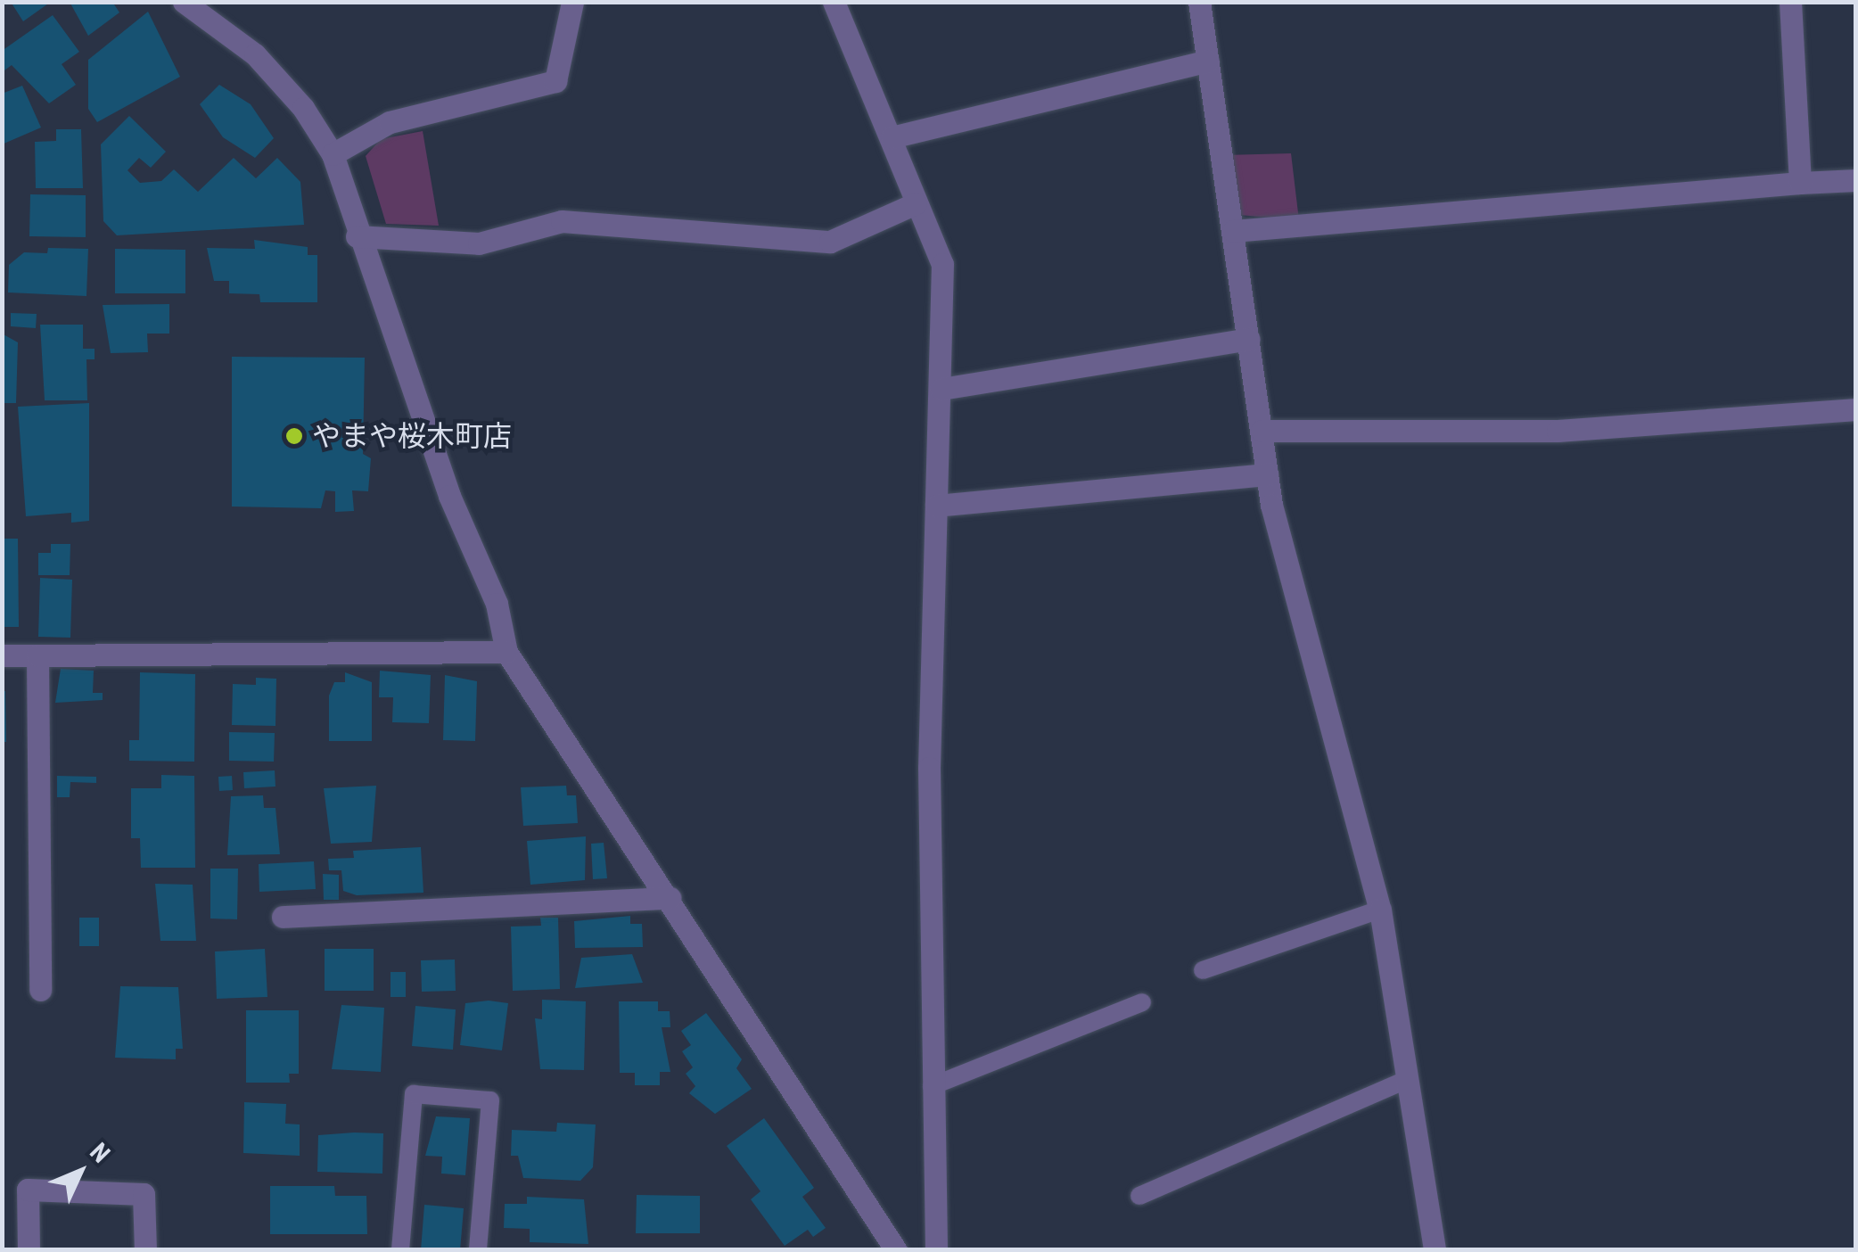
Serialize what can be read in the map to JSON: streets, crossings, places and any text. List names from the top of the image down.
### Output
{
  "places": ["やまや桜木町店"],
  "north": "top right"
}
